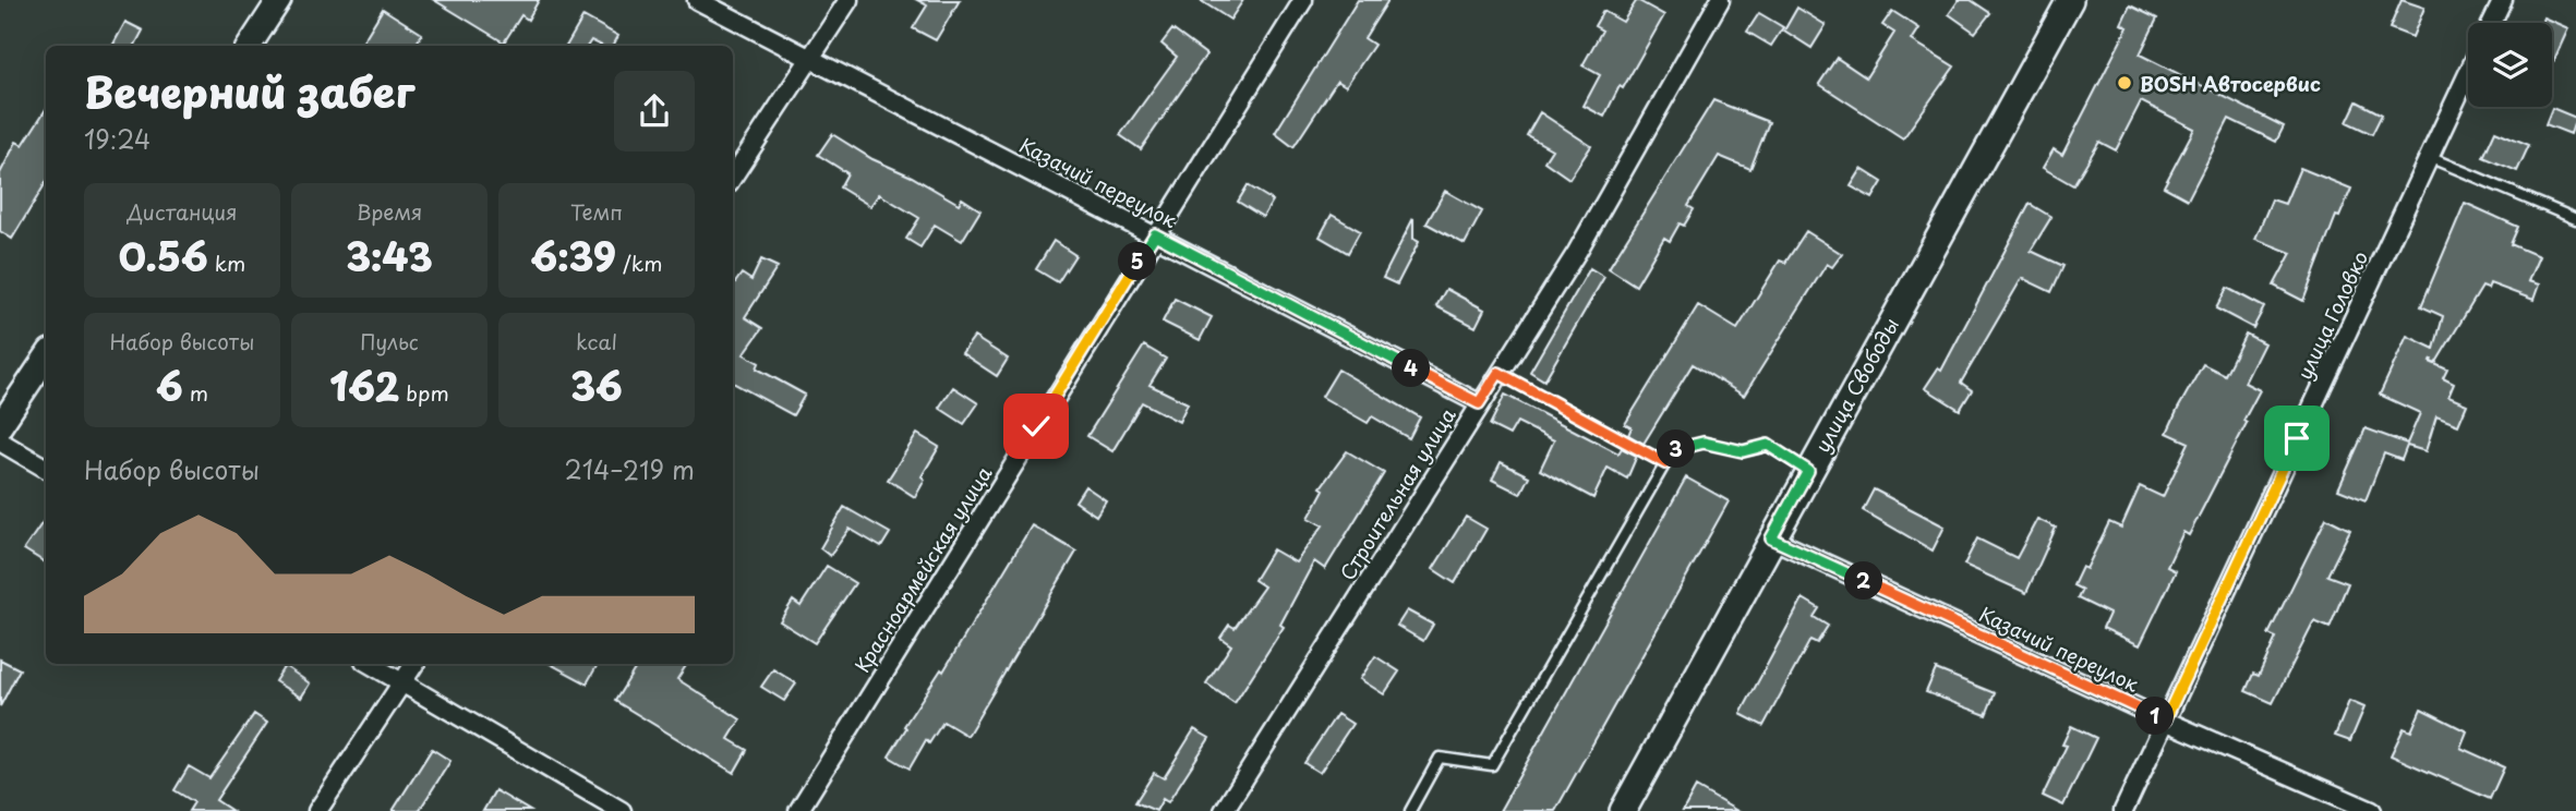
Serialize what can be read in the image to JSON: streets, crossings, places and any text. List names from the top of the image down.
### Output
{
  "streets": {
    "main road": ["улица Свободы"],
    "street": [
      "Казачий переулок",
      "улица Головко",
      "Строительная улица",
      "Красноармейская улица"
    ]
  },
  "crossings": [
    ["Казачий переулок", "улица Головко"],
    ["Казачий переулок", "улица Свободы"],
    ["Казачий переулок", "Строительная улица"],
    ["Казачий переулок", "Красноармейская улица"]
  ],
  "places": ["BOSH Автосервис"],
  "page": {
    "heading": ["Вечерний забег", "19:24"],
    "stats": [
      ["Дистанция", "0.56 km"],
      ["Время", "3:43"],
      ["Темп", "6:39 /km"],
      ["Набор высоты", "6 m"],
      ["Пульс", "162 bpm"],
      ["kcal", "36"]
    ],
    "pins": [
      "5",
      "4",
      "3",
      "2",
      "1"
    ],
    "chart": ["Набор высоты", "214–219 m"]
  }
}
